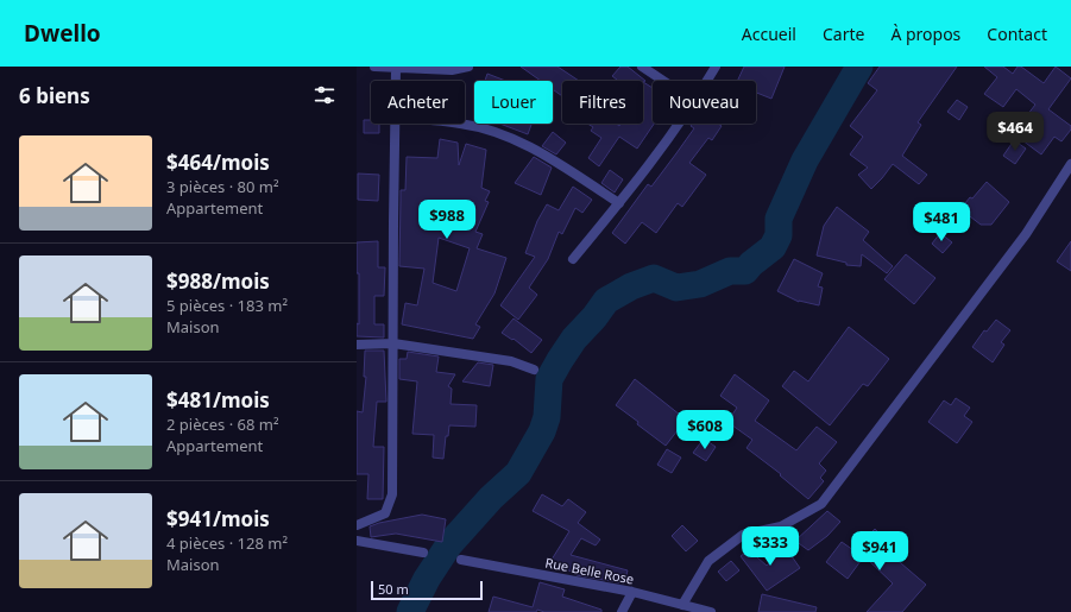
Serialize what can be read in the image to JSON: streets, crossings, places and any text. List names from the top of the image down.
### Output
{
  "streets": {
    "street": ["Rue Belle Rose"]
  },
  "scale_bar": "50 m",
  "page": {
    "header": "Dwello",
    "nav": [
      "Accueil",
      "Carte",
      "À propos",
      "Contact"
    ],
    "heading": "6 biens",
    "chip": [
      "Acheter",
      "Louer",
      "Filtres",
      "Nouveau"
    ],
    "price": [
      "$464",
      "$988",
      "$481",
      "$608",
      "$333",
      "$941"
    ],
    "list": [
      {
        "name": "$464/mois",
        "note": "3 pièces · 80 m² · Appartement"
      },
      {
        "name": "$988/mois",
        "note": "5 pièces · 183 m² · Maison"
      },
      {
        "name": "$481/mois",
        "note": "2 pièces · 68 m² · Appartement"
      },
      {
        "name": "$941/mois",
        "note": "4 pièces · 128 m² · Maison"
      }
    ],
    "scale": "50 m"
  }
}
